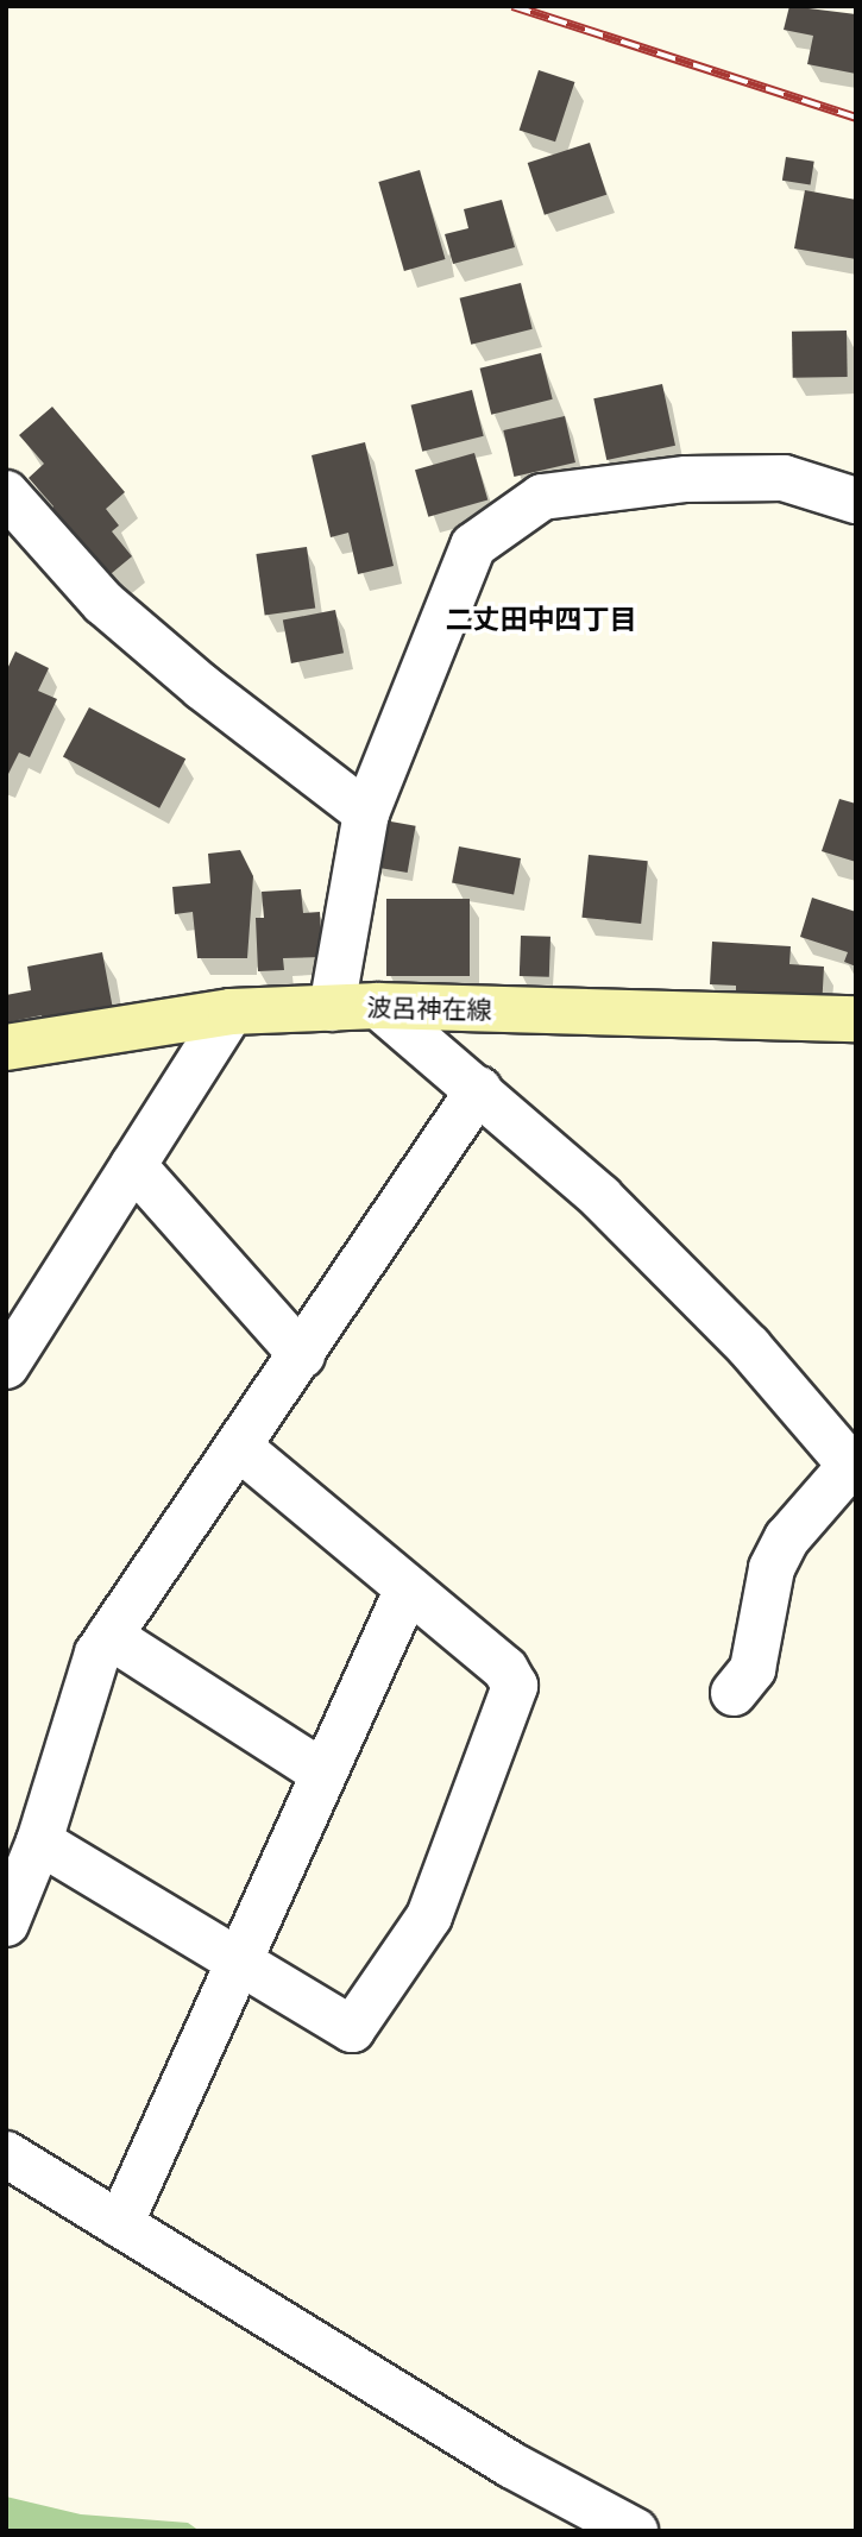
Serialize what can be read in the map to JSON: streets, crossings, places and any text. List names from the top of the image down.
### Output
{
  "streets": {
    "main road": ["波呂神在線"]
  },
  "districts": ["二丈田中四丁目"]
}
